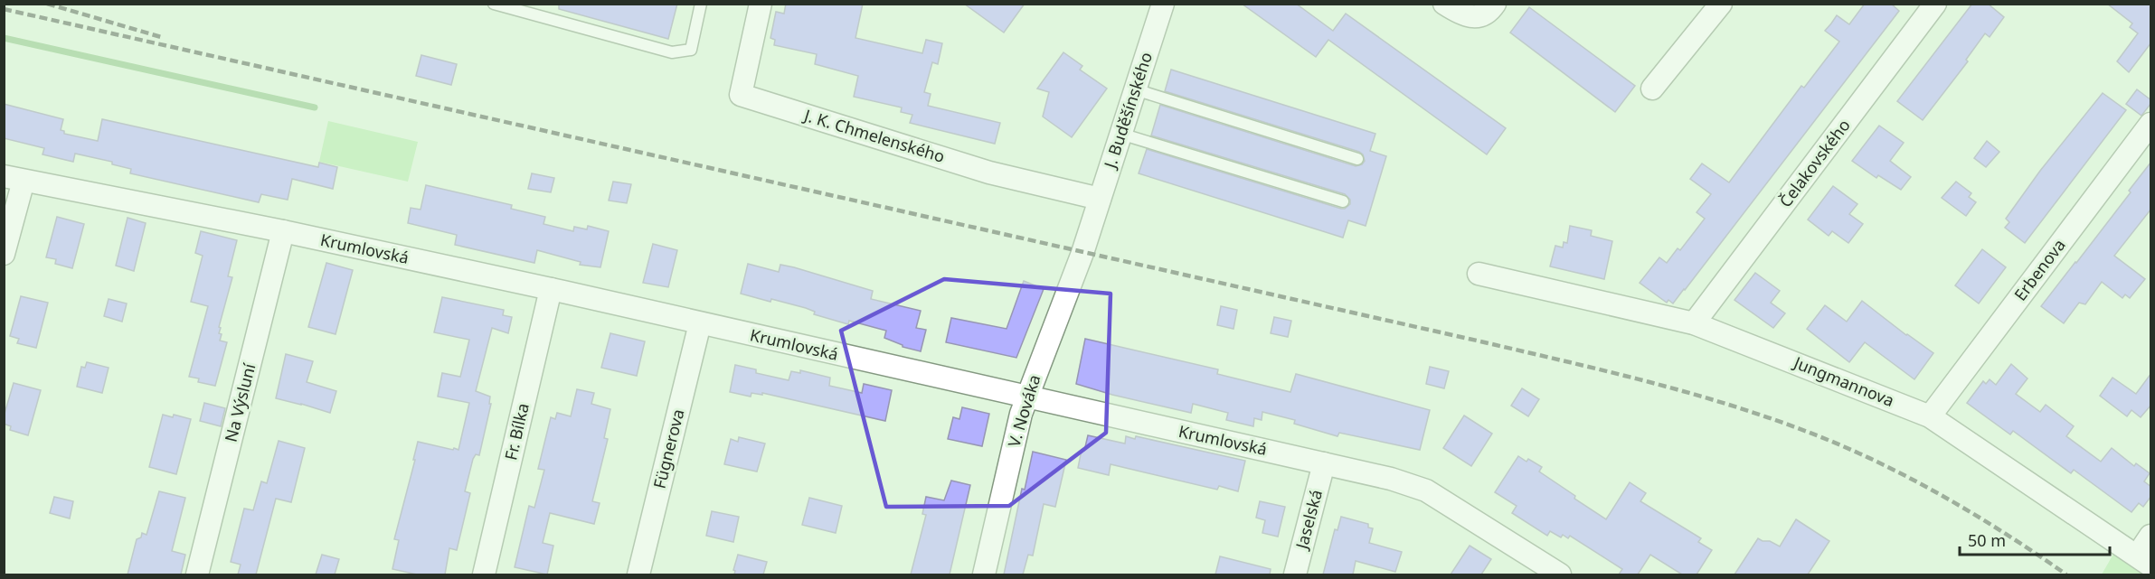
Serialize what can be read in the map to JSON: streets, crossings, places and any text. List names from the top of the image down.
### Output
{
  "streets": {
    "street": [
      "J. Buděšínského",
      "J. K. Chmelenského",
      "Čelakovského",
      "Krumlovská",
      "Erbenova",
      "Jungmannova",
      "Na Výsluní",
      "V. Nováka",
      "Fr. Bílka",
      "Fügnerova",
      "Jaselská"
    ]
  },
  "crossings": [
    ["J. Buděšínského", "J. K. Chmelenského"],
    ["J. Buděšínského", "V. Nováka"],
    ["Čelakovského", "Jungmannova"],
    ["Krumlovská", "Na Výsluní"],
    ["Krumlovská", "V. Nováka"],
    ["Krumlovská", "Fr. Bílka"],
    ["Krumlovská", "Fügnerova"],
    ["Krumlovská", "Jaselská"],
    ["Erbenova", "Jungmannova"]
  ],
  "scale_bar": "50 m"
}
